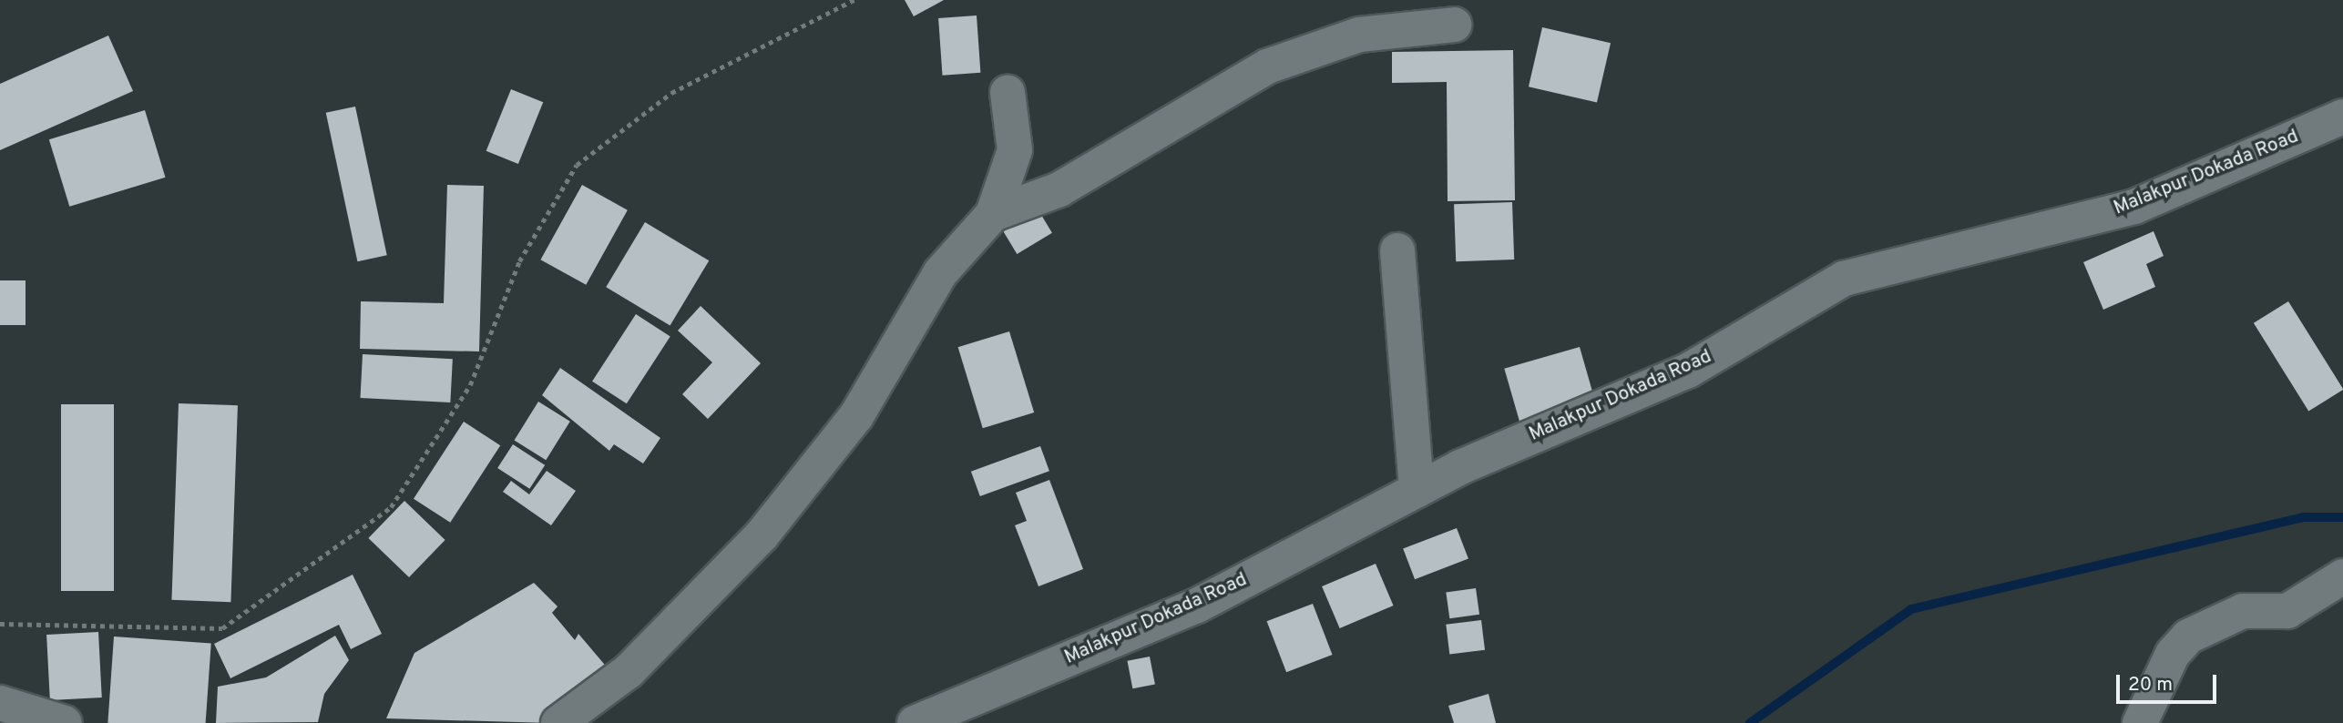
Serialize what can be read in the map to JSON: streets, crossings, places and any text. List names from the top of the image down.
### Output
{
  "streets": {
    "street": ["Malakpur Dokada Road"]
  },
  "scale_bar": "20 m"
}
